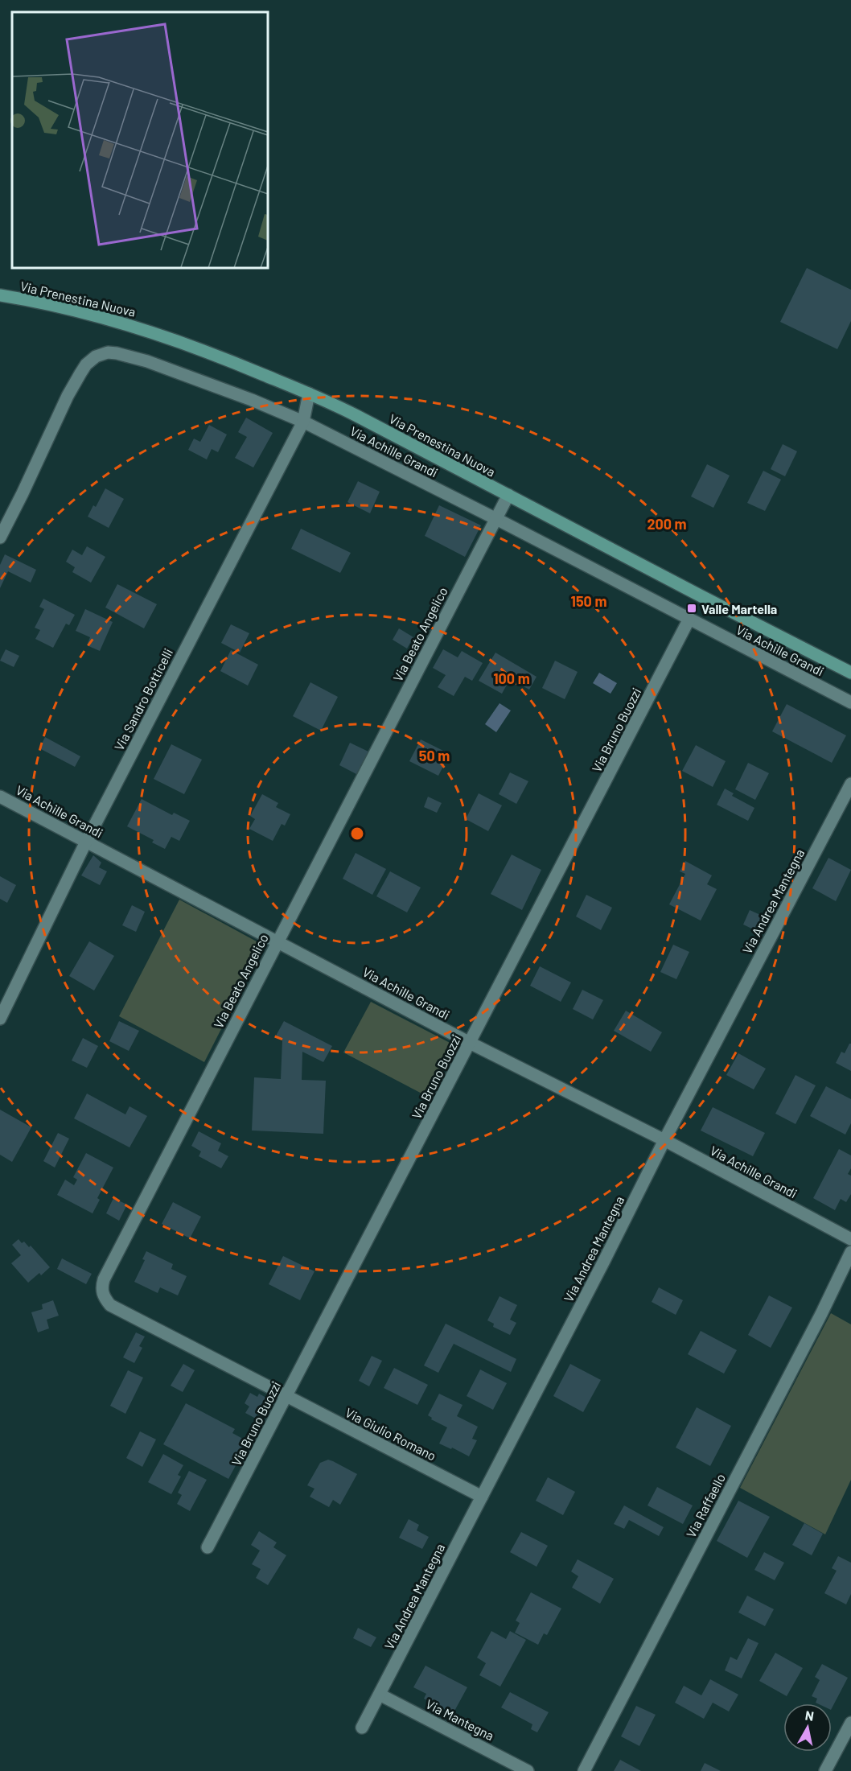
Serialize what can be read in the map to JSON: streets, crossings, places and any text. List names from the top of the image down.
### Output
{
  "streets": {
    "main road": ["Via Prenestina Nuova"],
    "street": [
      "Via Achille Grandi",
      "Via Beato Angelico",
      "Via Sandro Botticelli",
      "Via Bruno Buozzi",
      "Via Andrea Mantegna",
      "Via Giulio Romano",
      "Via Raffaello",
      "Via Mantegna"
    ]
  },
  "crossings": [
    ["Via Prenestina Nuova", "Via Beato Angelico"],
    ["Via Prenestina Nuova", "Via Sandro Botticelli"],
    ["Via Achille Grandi", "Via Beato Angelico"],
    ["Via Achille Grandi", "Via Sandro Botticelli"],
    ["Via Achille Grandi", "Via Bruno Buozzi"],
    ["Via Achille Grandi", "Via Andrea Mantegna"],
    ["Via Beato Angelico", "Via Bruno Buozzi"],
    ["Via Beato Angelico", "Via Giulio Romano"],
    ["Via Bruno Buozzi", "Via Giulio Romano"],
    ["Via Andrea Mantegna", "Via Giulio Romano"],
    ["Via Andrea Mantegna", "Via Mantegna"]
  ],
  "places": {
    "transit": ["Valle Martella"]
  },
  "north": "top",
  "rings": [
    "200 m",
    "150 m",
    "100 m",
    "50 m"
  ]
}
